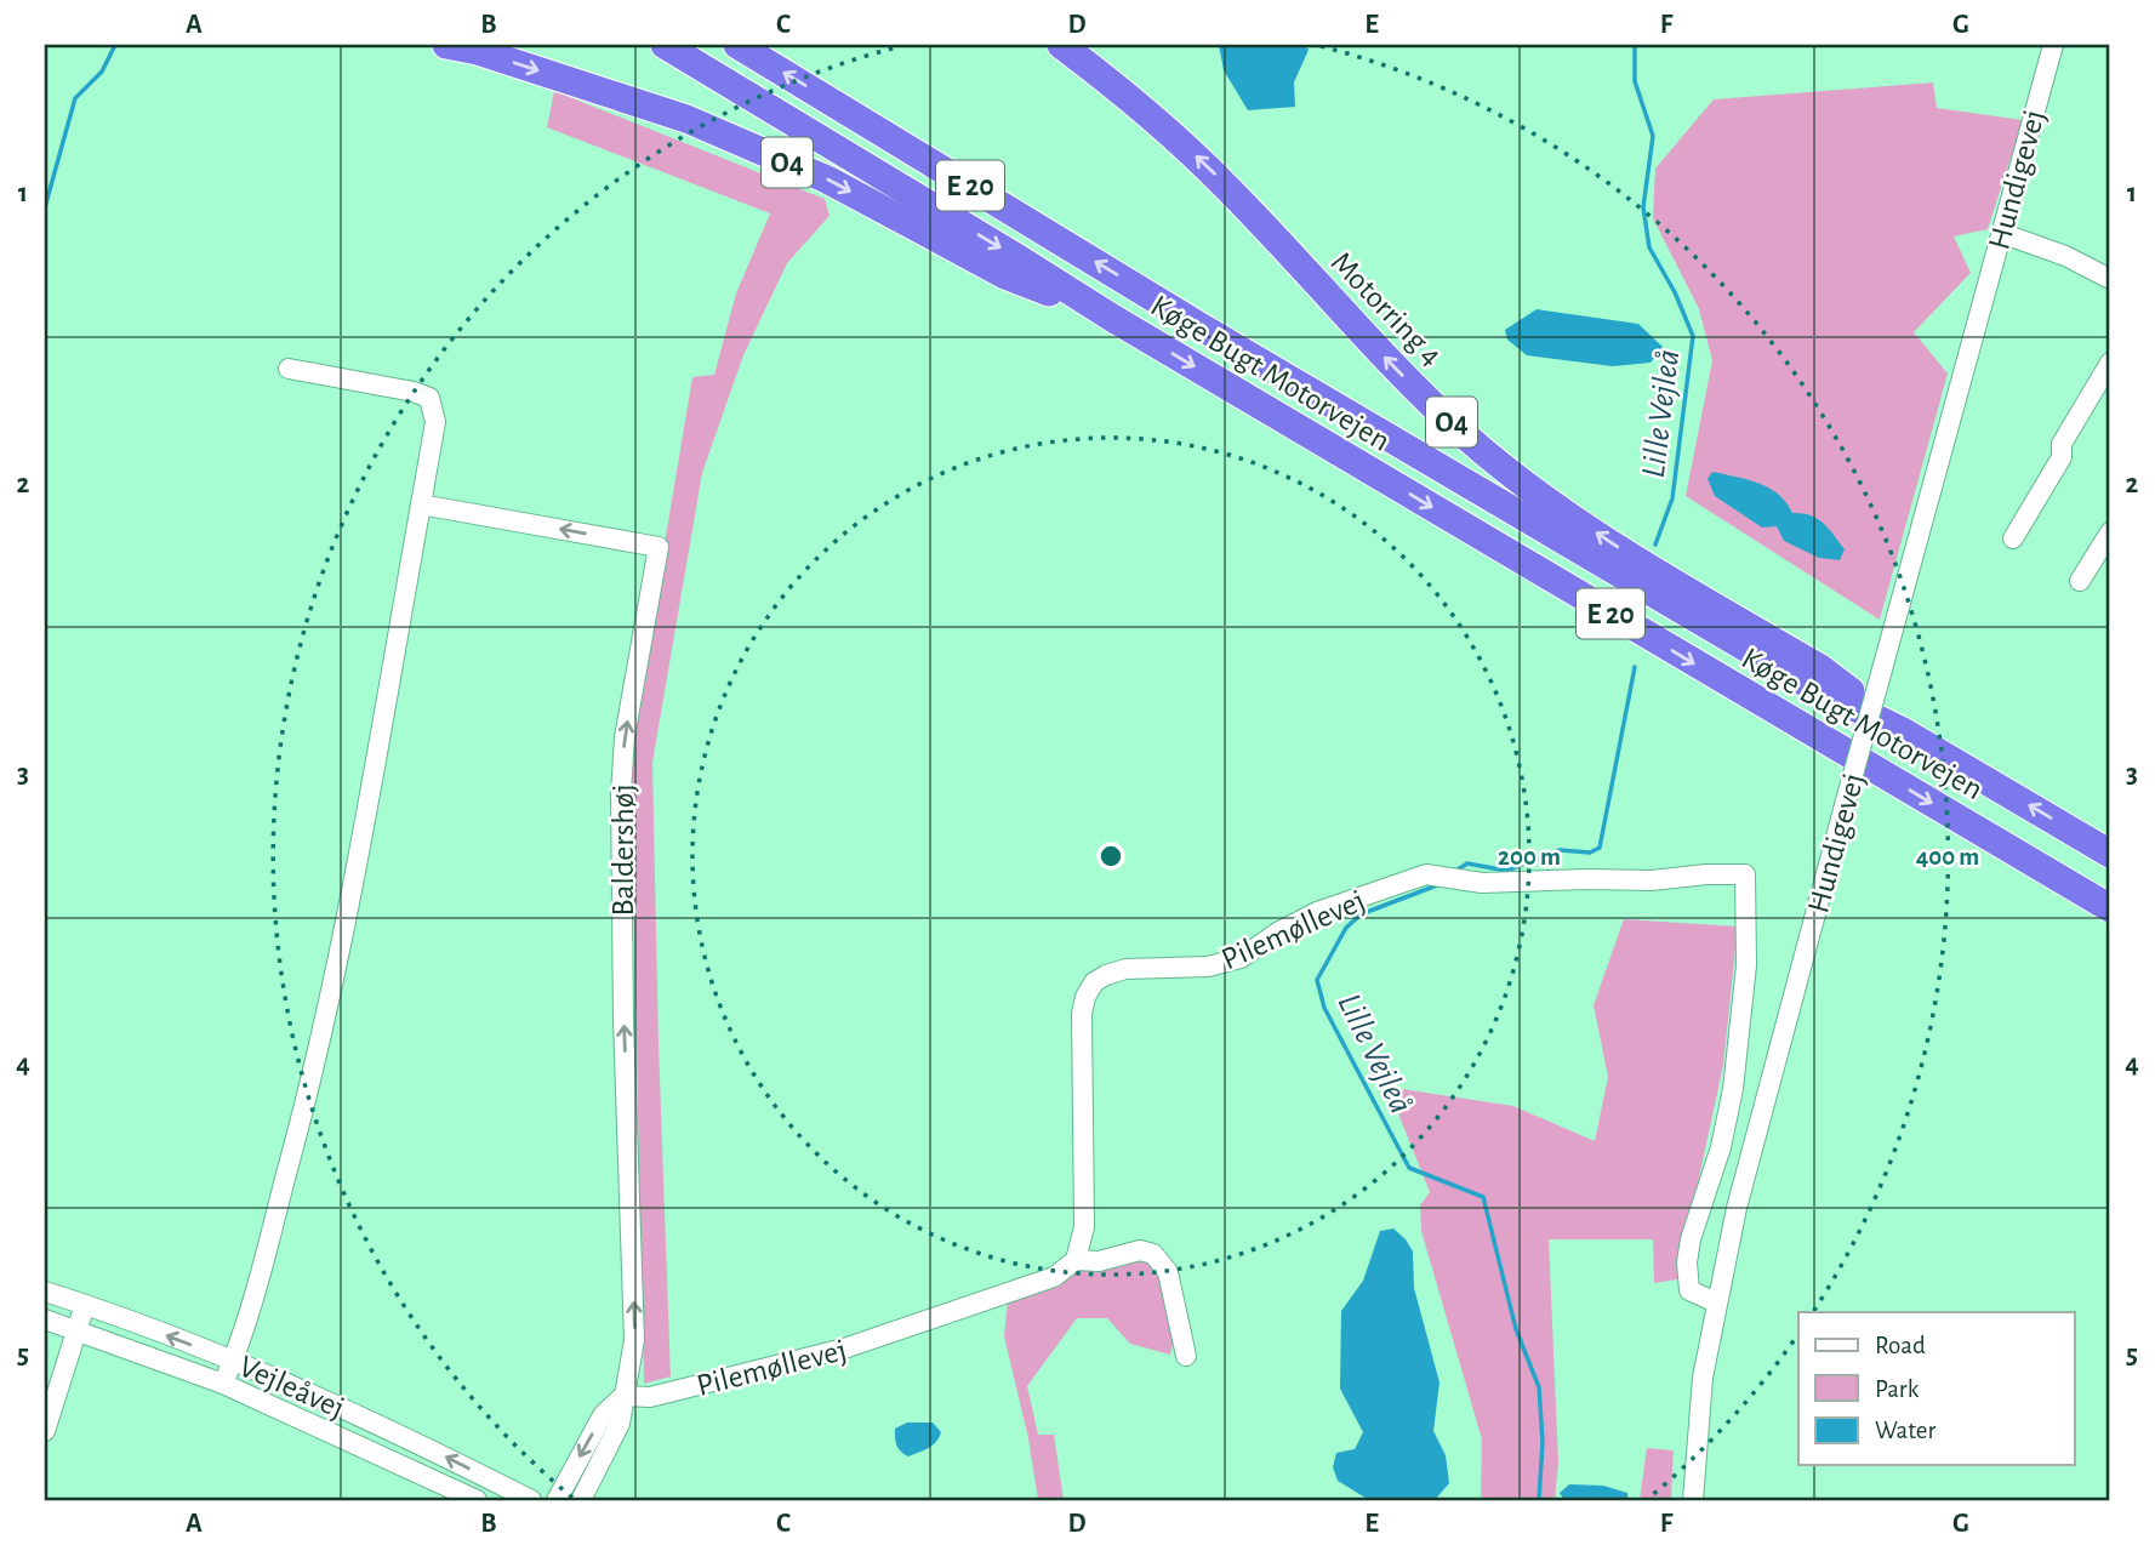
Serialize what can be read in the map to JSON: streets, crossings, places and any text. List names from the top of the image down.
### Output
{
  "streets": {
    "highway": [
      "O4",
      "E 20",
      "Motorring 4",
      "Køge Bugt Motorvejen"
    ],
    "street": [
      "Hundigevej",
      "Baldershøj",
      "Pilemøllevej",
      "Vejleåvej"
    ]
  },
  "crossings": [
    ["O4", "Køge Bugt Motorvejen"],
    ["Hundigevej", "Pilemøllevej"],
    ["Motorring 4", "Køge Bugt Motorvejen"],
    ["Baldershøj", "Pilemøllevej"]
  ],
  "one_way": ["Motorring 4"],
  "water": ["Lille Vejleå"],
  "legend": ["Road", "Park", "Water"],
  "grid": {
    "columns": [
      "A",
      "B",
      "C",
      "D",
      "E",
      "F",
      "G"
    ],
    "rows": [
      "1",
      "2",
      "3",
      "4",
      "5"
    ]
  },
  "rings": ["200 m", "400 m"]
}
